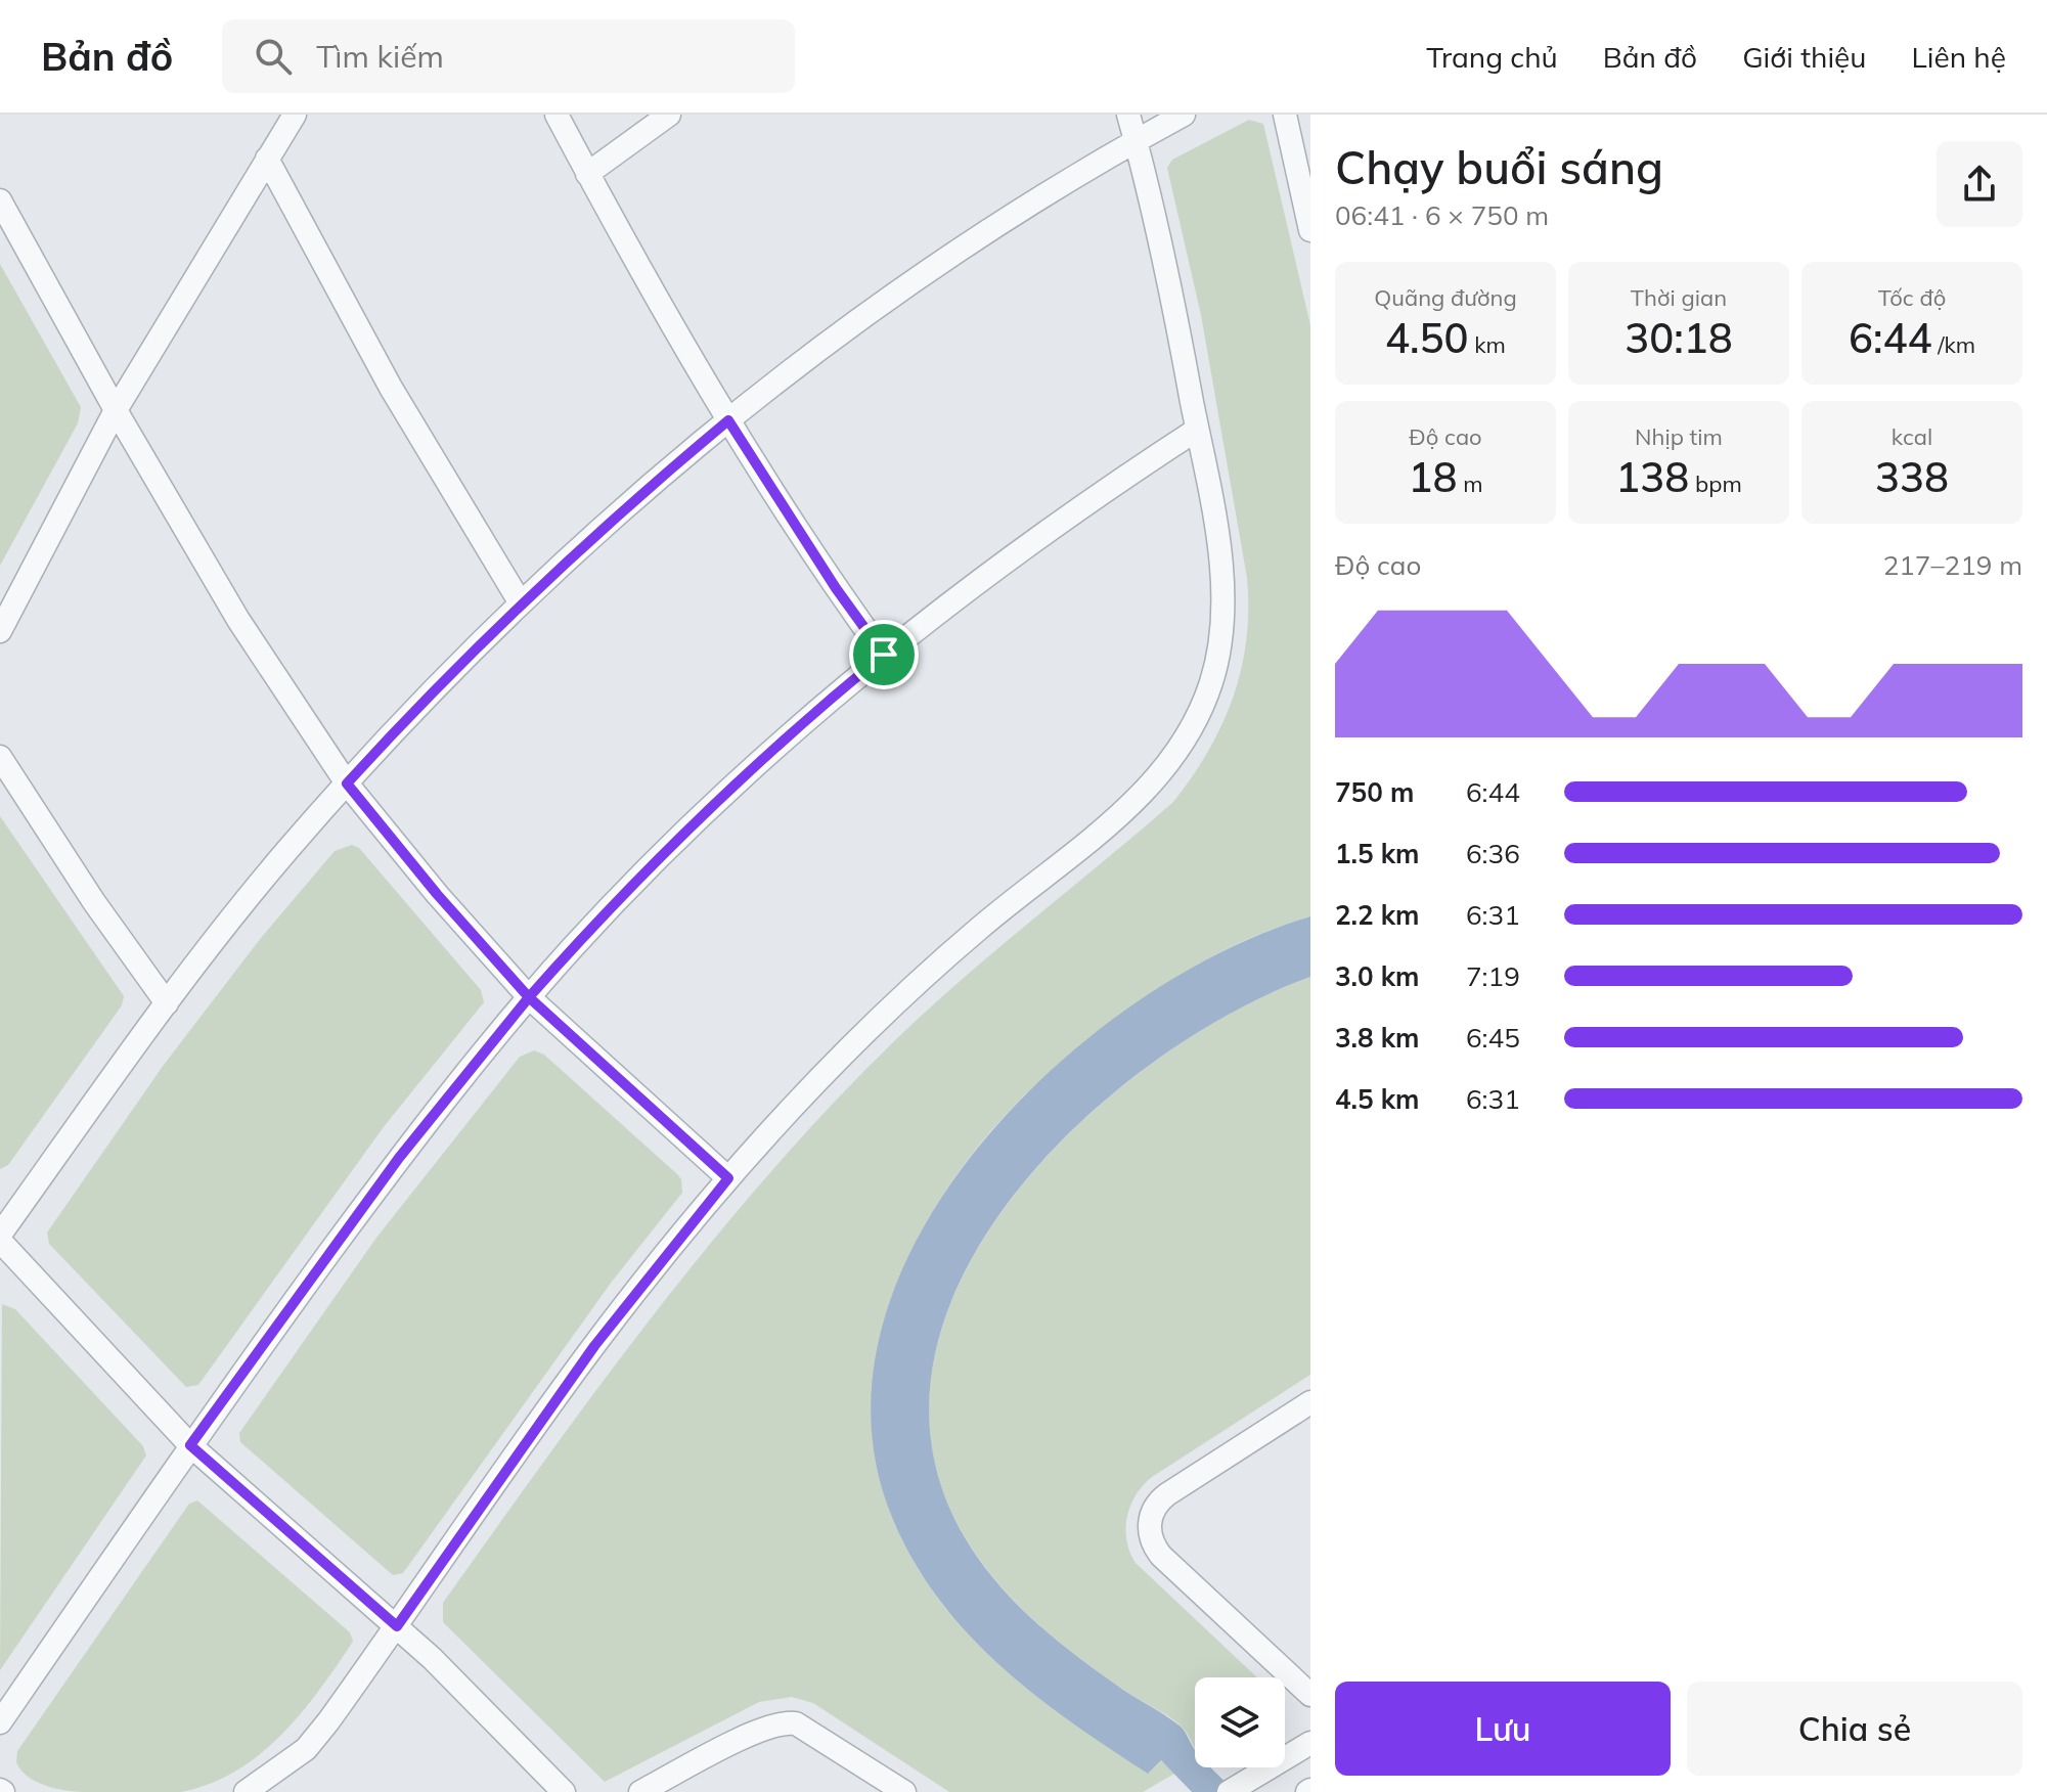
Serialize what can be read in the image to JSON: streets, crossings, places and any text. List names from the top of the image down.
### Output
{
  "page": {
    "header": "Bản đồ",
    "search": "Tìm kiếm",
    "nav": [
      "Trang chủ",
      "Bản đồ",
      "Giới thiệu",
      "Liên hệ"
    ],
    "heading": ["Chạy buổi sáng", "06:41 · 6 × 750 m"],
    "stats": [
      ["Quãng đường", "4.50 km"],
      ["Thời gian", "30:18"],
      ["Tốc độ", "6:44 /km"],
      ["Độ cao", "18 m"],
      ["Nhịp tim", "138 bpm"],
      ["kcal", "338"]
    ],
    "chart": ["Độ cao", "217–219 m"],
    "list": [
      {
        "name": "750 m",
        "note": "6:44"
      },
      {
        "name": "1.5 km",
        "note": "6:36"
      },
      {
        "name": "2.2 km",
        "note": "6:31"
      },
      {
        "name": "3.0 km",
        "note": "7:19"
      },
      {
        "name": "3.8 km",
        "note": "6:45"
      },
      {
        "name": "4.5 km",
        "note": "6:31"
      }
    ],
    "buttons": ["Lưu", "Chia sẻ"]
  }
}
